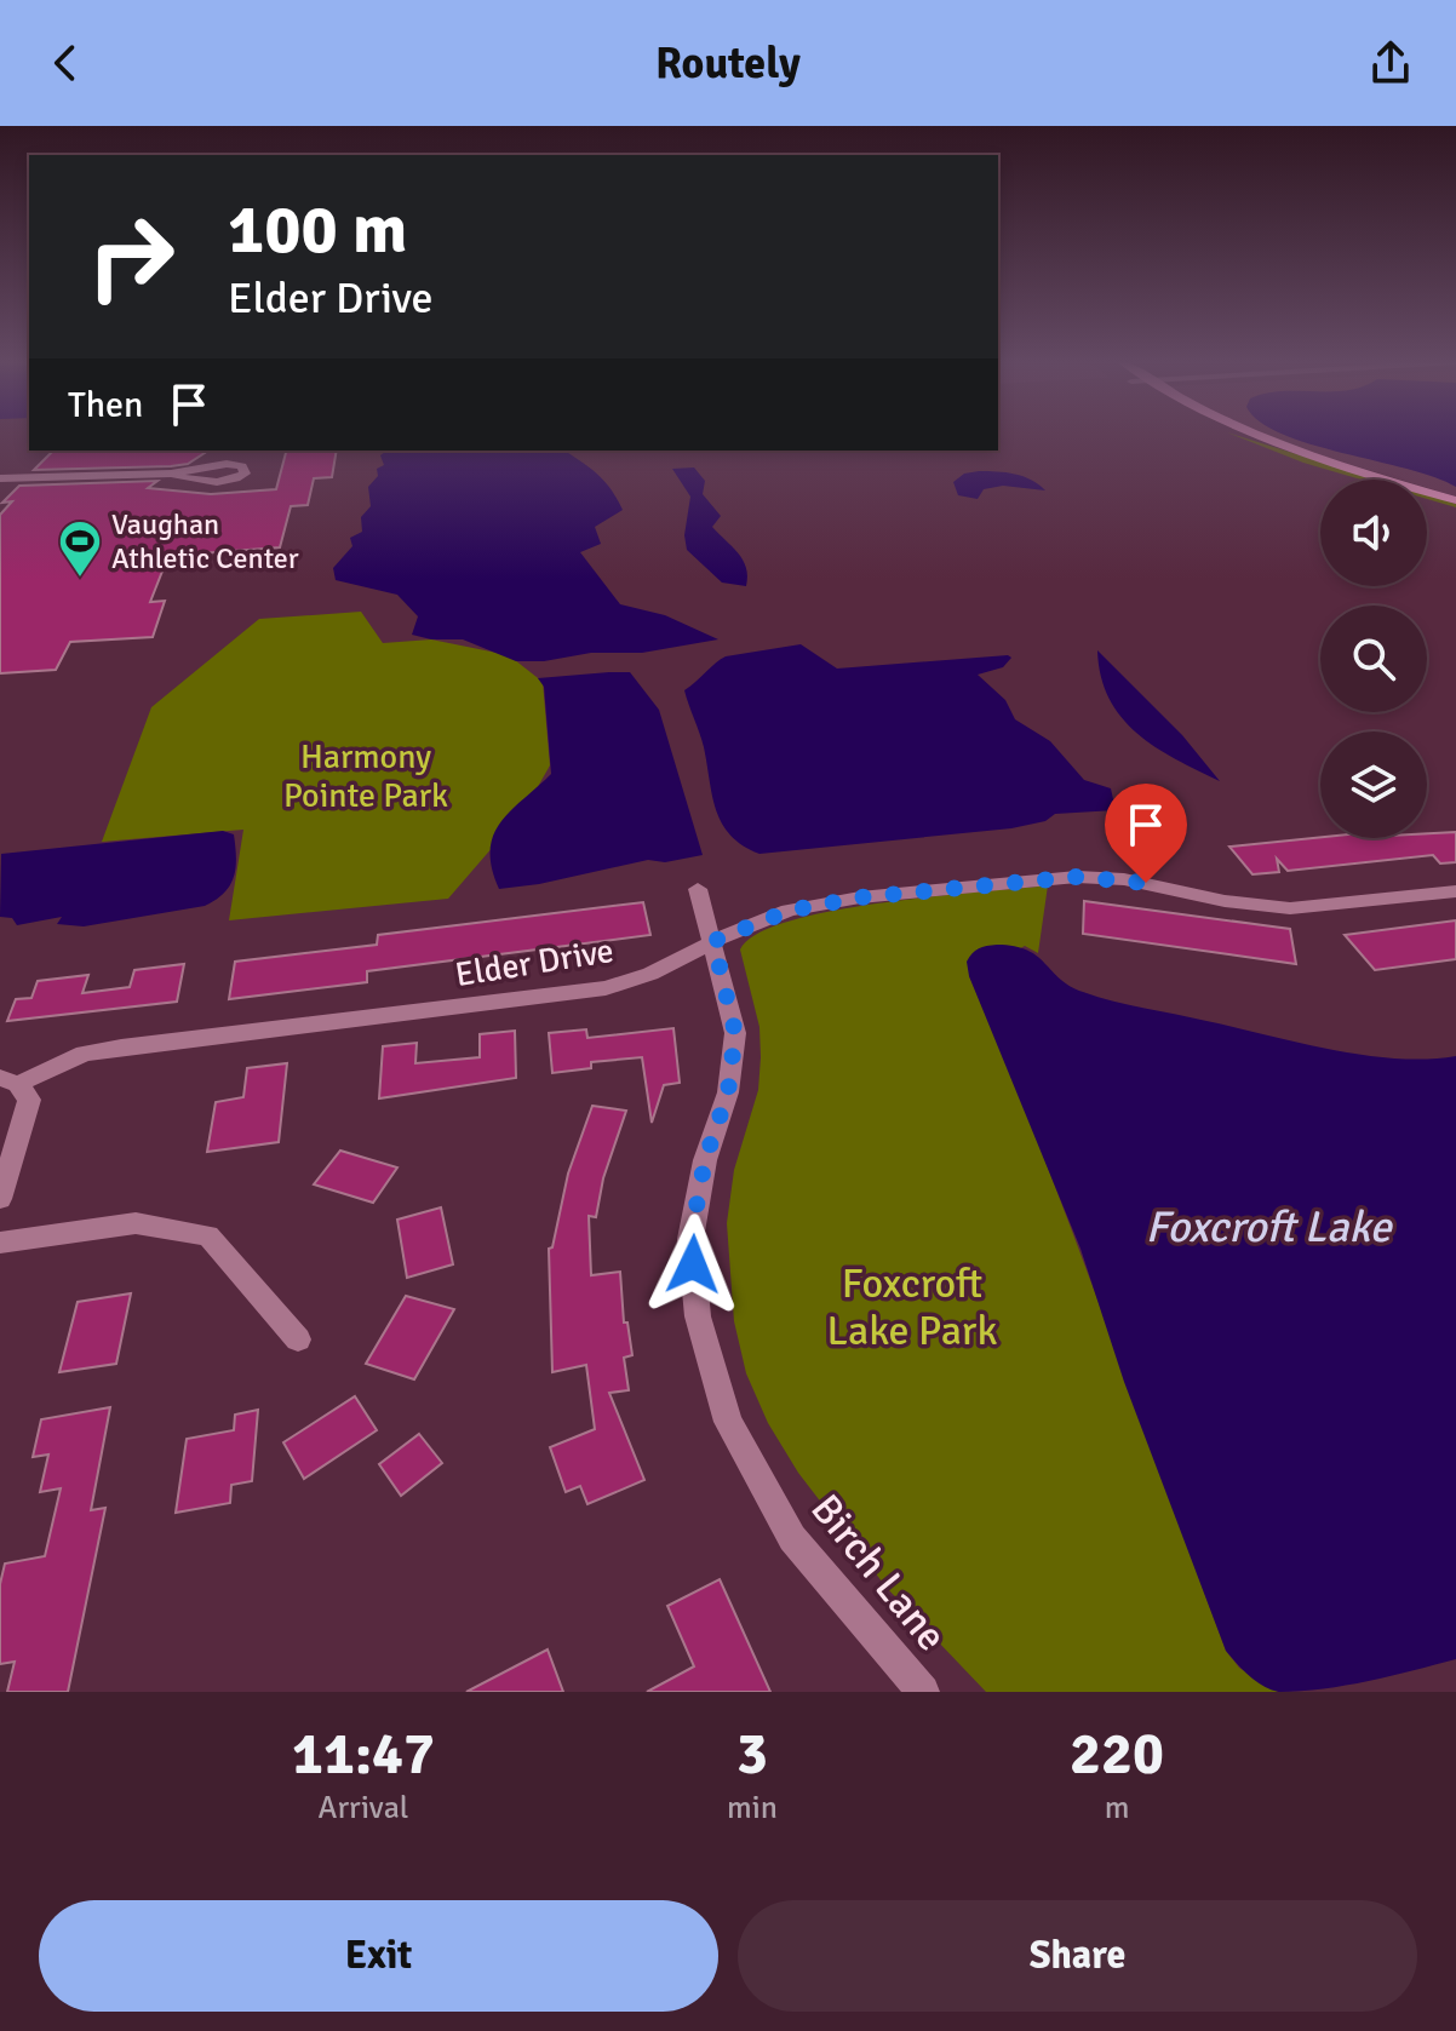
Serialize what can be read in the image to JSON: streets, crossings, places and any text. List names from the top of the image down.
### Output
{
  "streets": {
    "street": ["Elder Drive", "Birch Lane"]
  },
  "crossings": [
    ["Elder Drive", "Birch Lane"]
  ],
  "water": ["Foxcroft Lake"],
  "parks": ["Harmony Pointe Park", "Foxcroft Lake Park"],
  "places": {
    "sports": ["Vaughan Athletic Center"]
  },
  "page": {
    "header": "Routely",
    "turn": ["100 m", "Elder Drive"],
    "then": "Then",
    "eta": [
      "11:47",
      "Arrival",
      "3",
      "min",
      "220",
      "m"
    ],
    "buttons": ["Exit", "Share"]
  }
}
